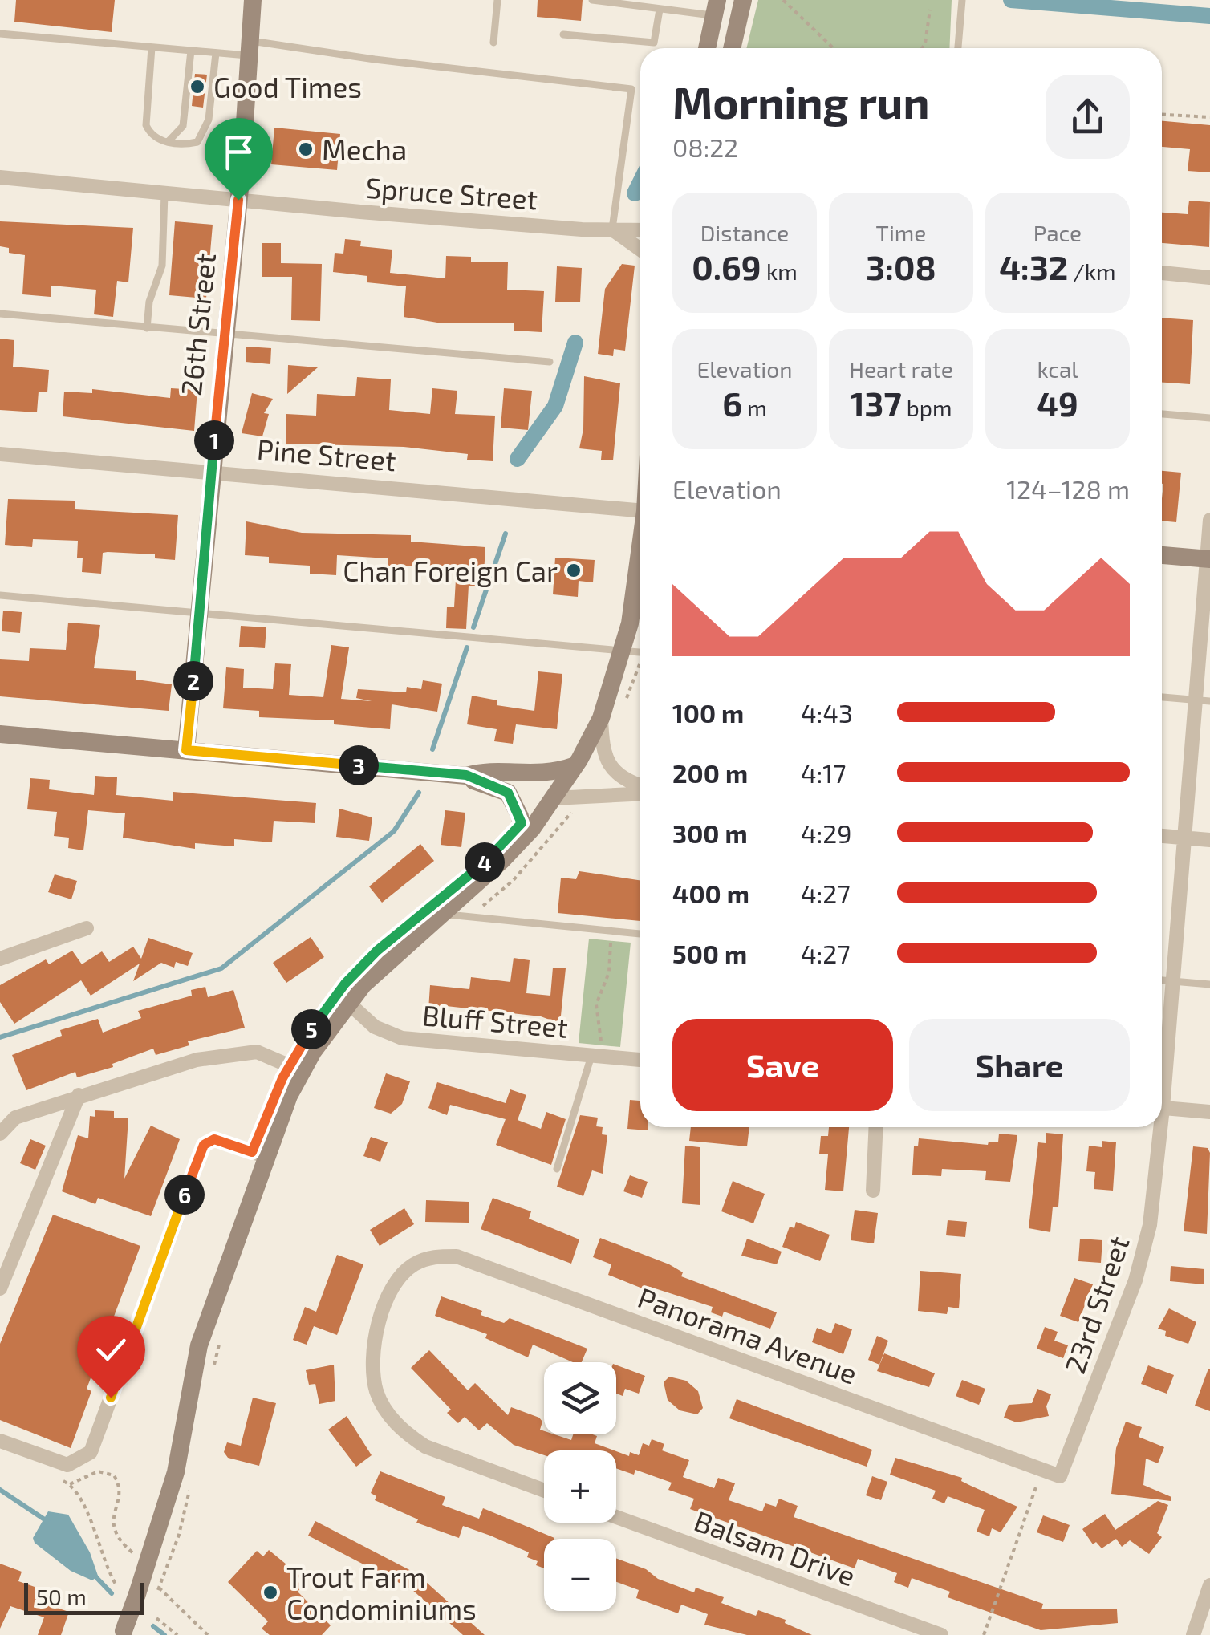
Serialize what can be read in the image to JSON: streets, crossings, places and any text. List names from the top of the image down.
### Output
{
  "streets": {
    "street": [
      "Spruce Street",
      "26th Street",
      "Pine Street",
      "Bluff Street",
      "23rd Street",
      "Panorama Avenue",
      "Balsam Drive"
    ]
  },
  "crossings": [
    ["Spruce Street", "26th Street"],
    ["26th Street", "Pine Street"],
    ["23rd Street", "Panorama Avenue"]
  ],
  "places": [
    "Good Times",
    "Mecha",
    "Chan Foreign Car",
    "Trout Farm Condominiums"
  ],
  "scale_bar": "50 m",
  "page": {
    "heading": ["Morning run", "08:22"],
    "stats": [
      ["Distance", "0.69 km"],
      ["Time", "3:08"],
      ["Pace", "4:32 /km"],
      ["Elevation", "6 m"],
      ["Heart rate", "137 bpm"],
      ["kcal", "49"]
    ],
    "pins": [
      "1",
      "2",
      "3",
      "4",
      "5",
      "6"
    ],
    "chart": ["Elevation", "124–128 m"],
    "list": [
      {
        "name": "100 m",
        "note": "4:43"
      },
      {
        "name": "200 m",
        "note": "4:17"
      },
      {
        "name": "300 m",
        "note": "4:29"
      },
      {
        "name": "400 m",
        "note": "4:27"
      },
      {
        "name": "500 m",
        "note": "4:27"
      }
    ],
    "buttons": ["Save", "Share"],
    "map_buttons": ["+", "−"],
    "scale": "50 m"
  }
}
